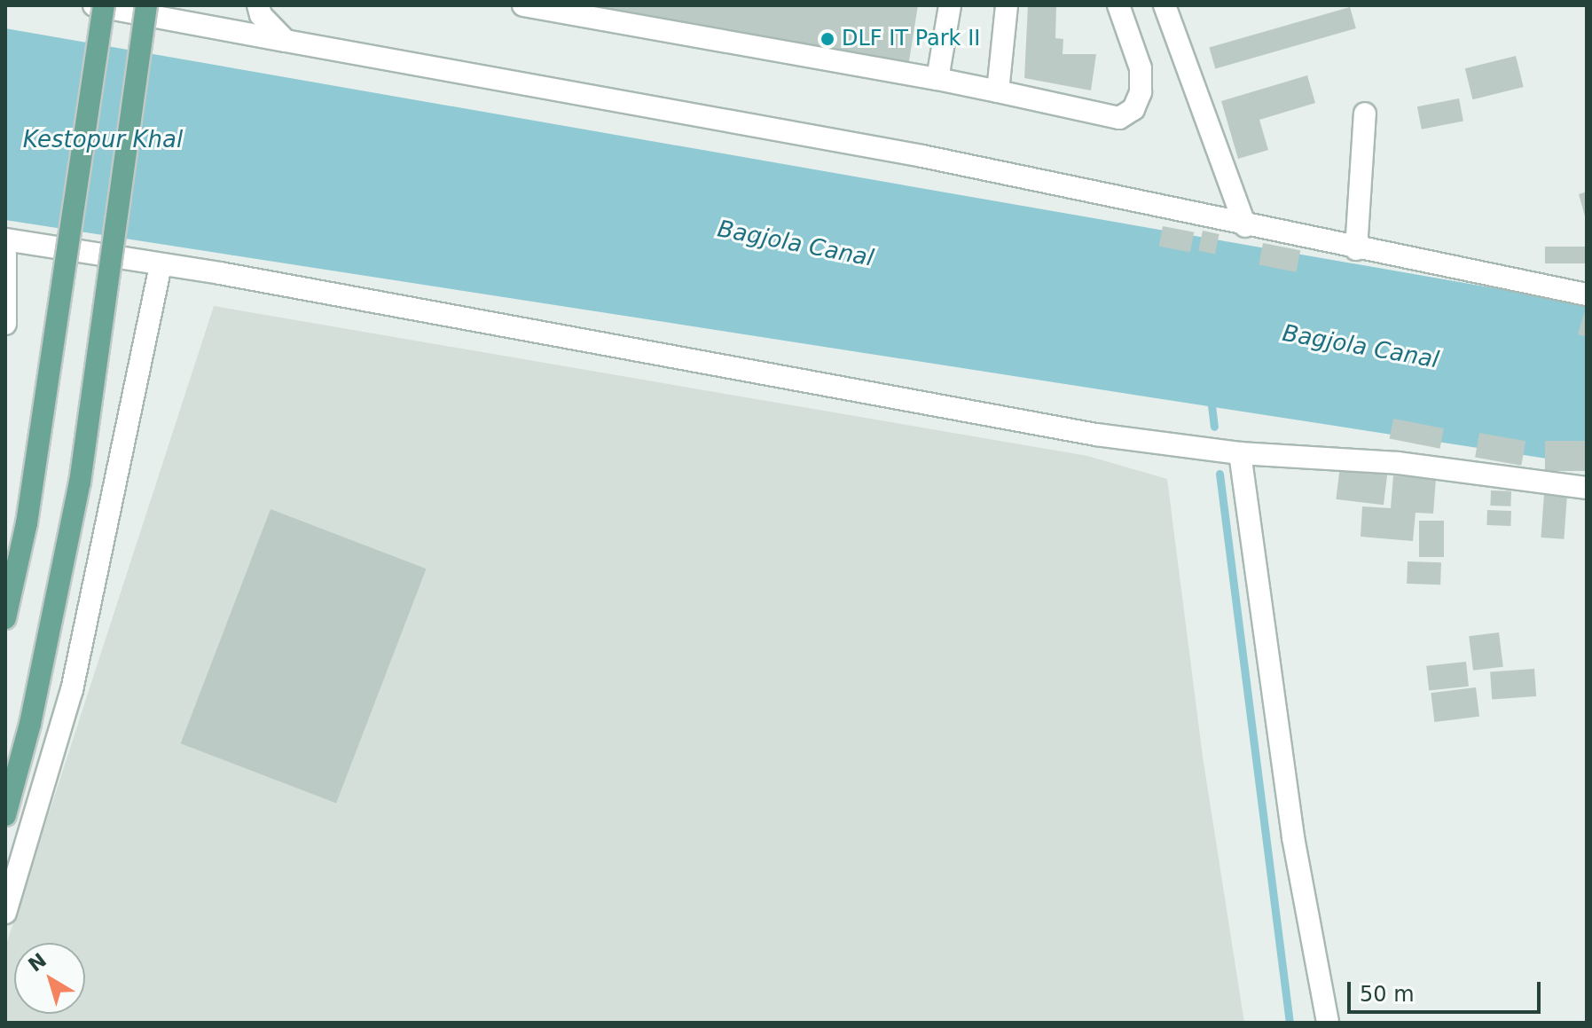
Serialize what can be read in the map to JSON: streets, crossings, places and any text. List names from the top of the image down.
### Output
{
  "water": ["Kestopur Khal", "Bagjola Canal"],
  "places": ["DLF IT Park II"],
  "scale_bar": "50 m",
  "north": "top left"
}
